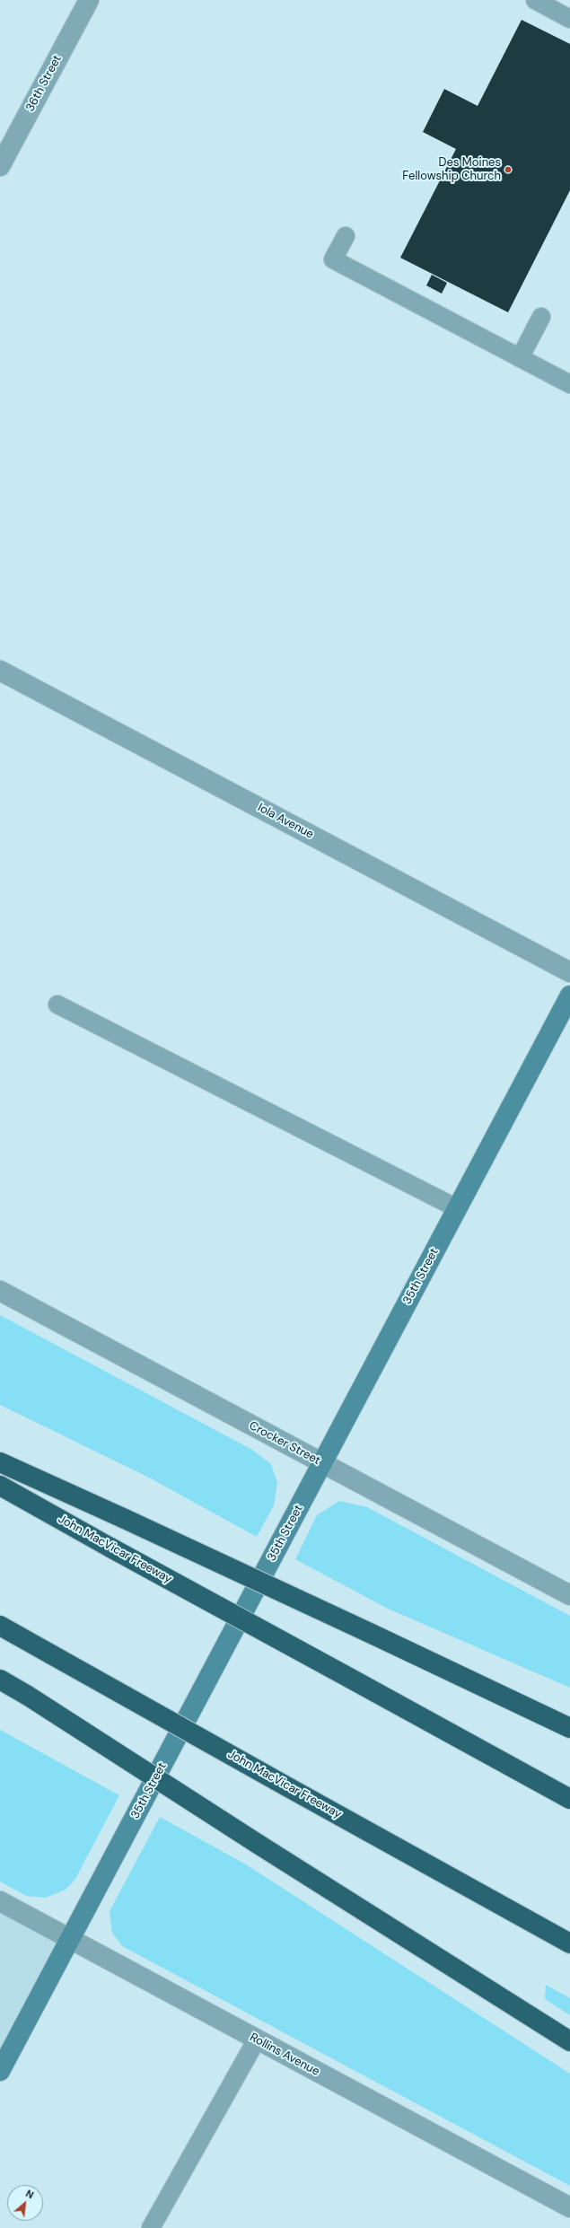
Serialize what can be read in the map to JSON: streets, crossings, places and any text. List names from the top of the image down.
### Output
{
  "streets": {
    "highway": ["John MacVicar Freeway"],
    "street": [
      "36th Street",
      "Iola Avenue",
      "35th Street",
      "Crocker Street",
      "Rollins Avenue"
    ]
  },
  "crossings": [
    ["35th Street", "Crocker Street"],
    ["35th Street", "Rollins Avenue"]
  ],
  "places": ["Des Moines Fellowship Church"],
  "north": "top right"
}
